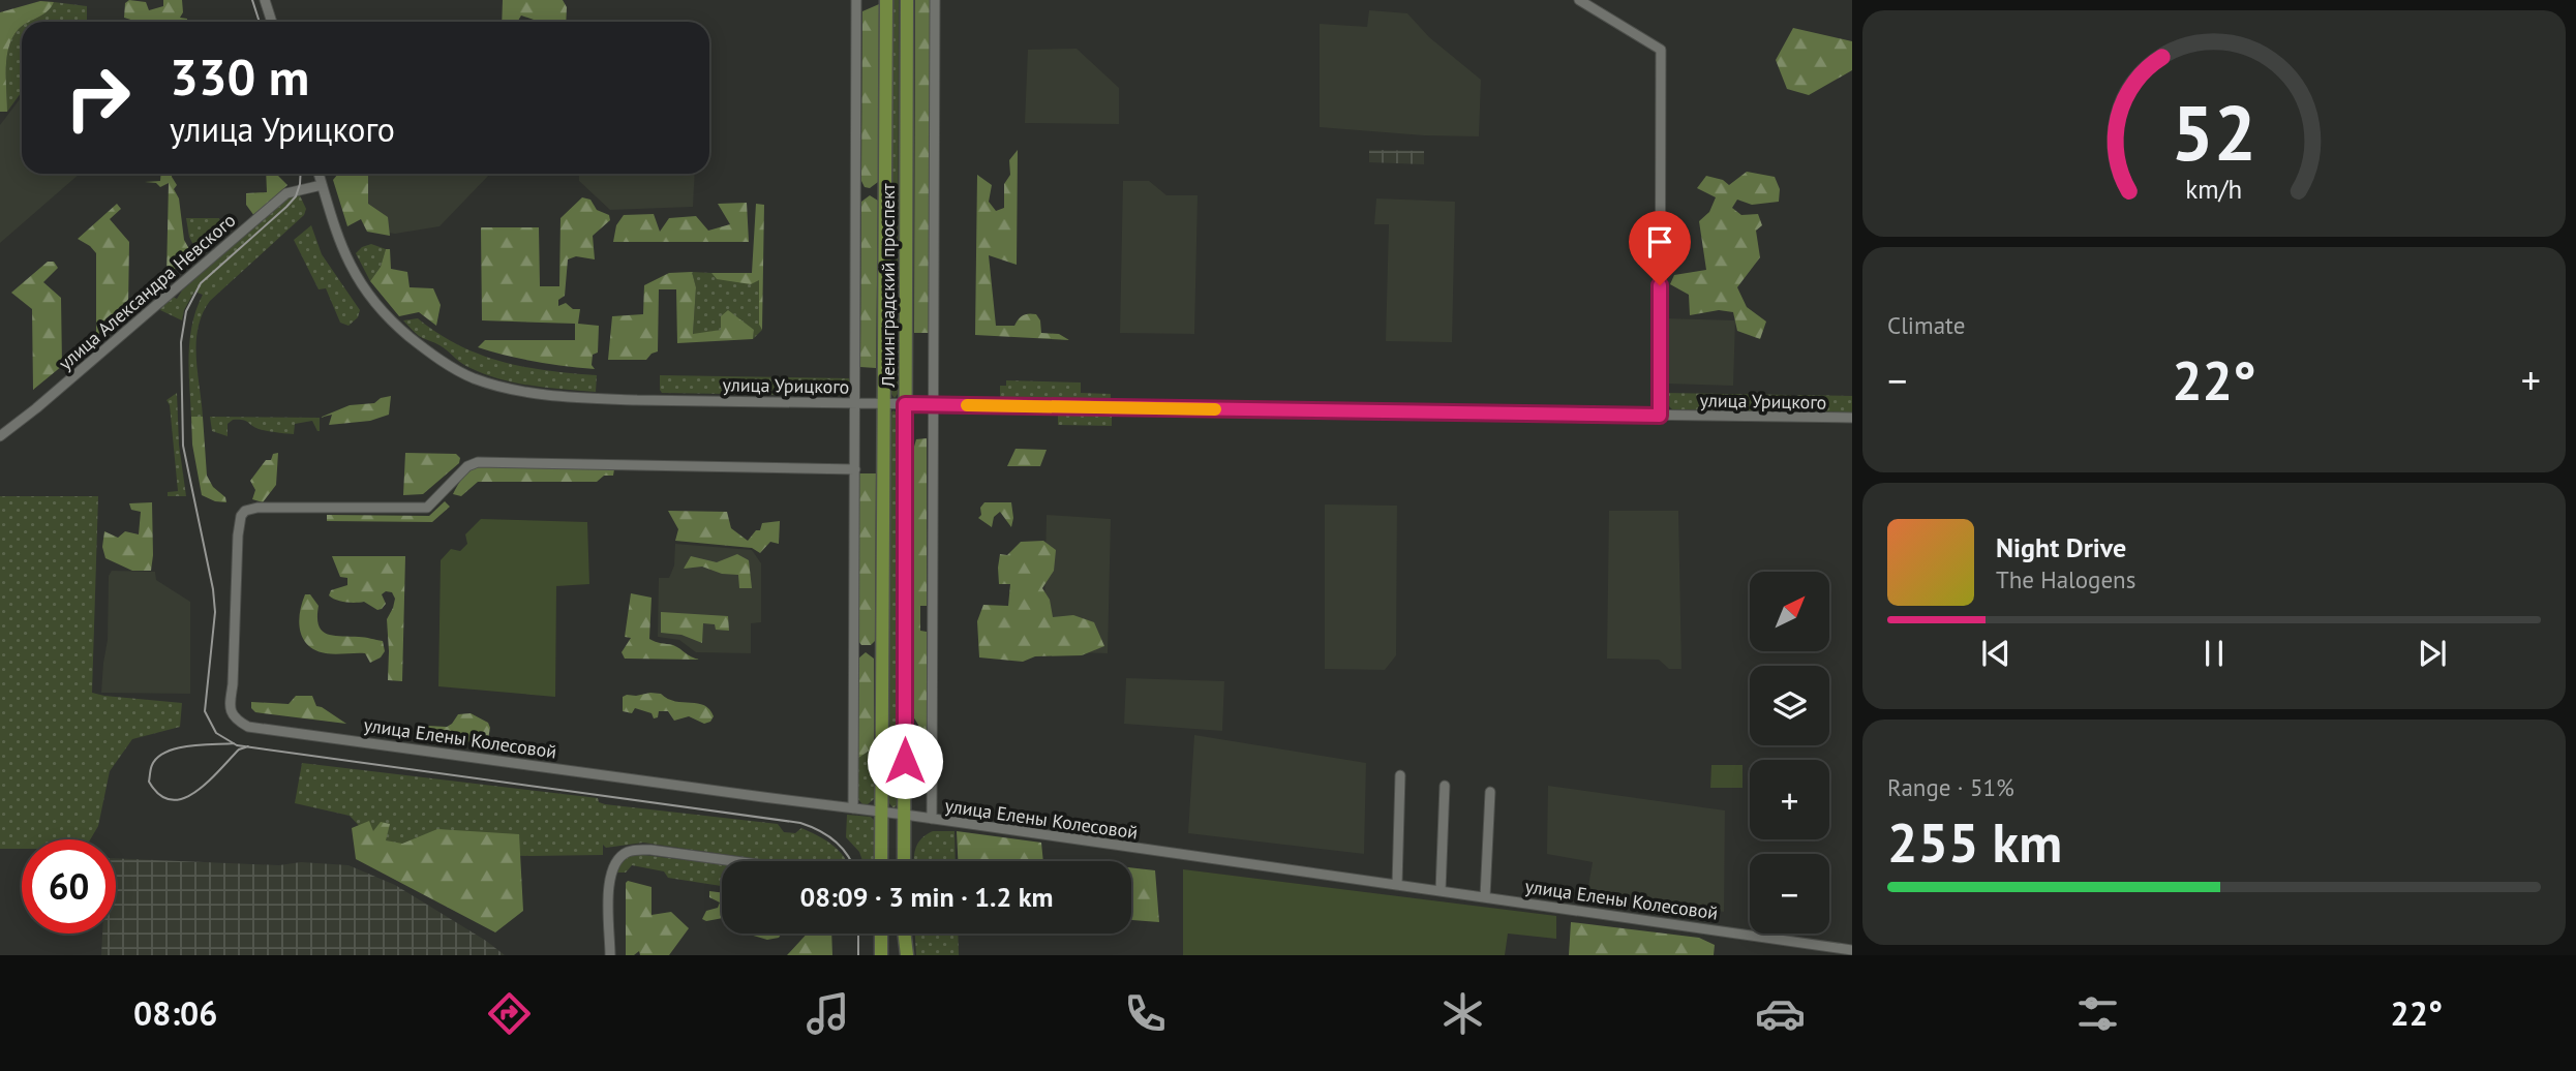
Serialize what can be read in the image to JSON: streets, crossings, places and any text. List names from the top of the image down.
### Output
{
  "streets": {
    "main road": ["Ленинградский проспект"],
    "street": ["улица Александра Невского", "улица Урицкого", "улица Елены Колесовой"]
  },
  "crossings": [
    ["Ленинградский проспект", "улица Урицкого"],
    ["Ленинградский проспект", "улица Елены Колесовой"],
    ["улица Александра Невского", "улица Урицкого"]
  ],
  "north": "top right",
  "page": {
    "turn": ["330 m", "улица Урицкого"],
    "tile": [
      "Climate",
      ["Range · 51%", "255 km"]
    ],
    "heat": ["−", "22°", "+"],
    "song": ["Night Drive", "The Halogens"],
    "map_buttons": ["+", "−"],
    "limit": "60",
    "trip": "08:09 · 3 min · 1.2 km",
    "tabs": ["08:06", "22°"],
    "gauge": ["52", "km/h"]
  }
}
